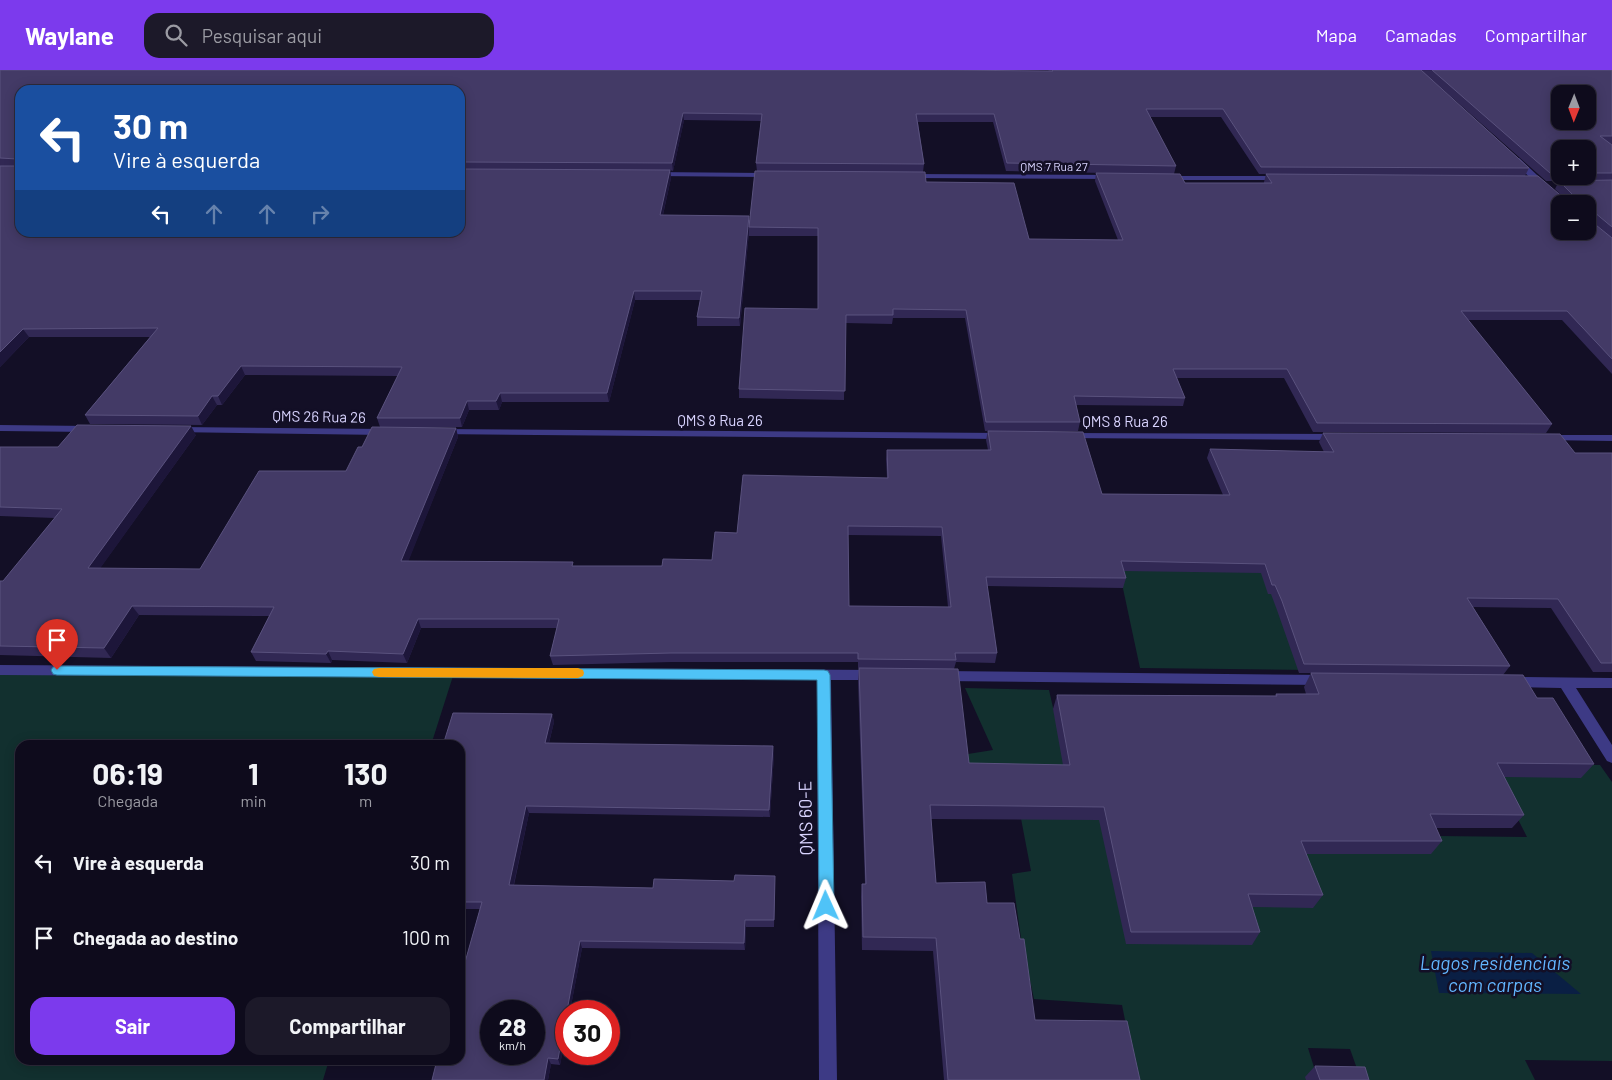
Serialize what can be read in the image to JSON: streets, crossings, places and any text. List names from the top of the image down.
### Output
{
  "streets": {
    "street": [
      "QMS 7 Rua 27",
      "QMS 26 Rua 26",
      "QMS 8 Rua 26",
      "QMS 60-E"
    ]
  },
  "water": ["Lagos residenciais com carpas"],
  "north": "bottom",
  "page": {
    "header": "Waylane",
    "search": "Pesquisar aqui",
    "nav": ["Mapa", "Camadas", "Compartilhar"],
    "map_buttons": ["+", "−"],
    "turn": ["30 m", "Vire à esquerda"],
    "eta": [
      "06:19",
      "Chegada",
      "1",
      "min",
      "130",
      "m"
    ],
    "list": [
      {
        "name": "Vire à esquerda",
        "value": "30 m"
      },
      {
        "name": "Chegada ao destino",
        "value": "100 m"
      }
    ],
    "buttons": ["Sair", "Compartilhar"],
    "speed": "28 km/h",
    "limit": "30"
  }
}
